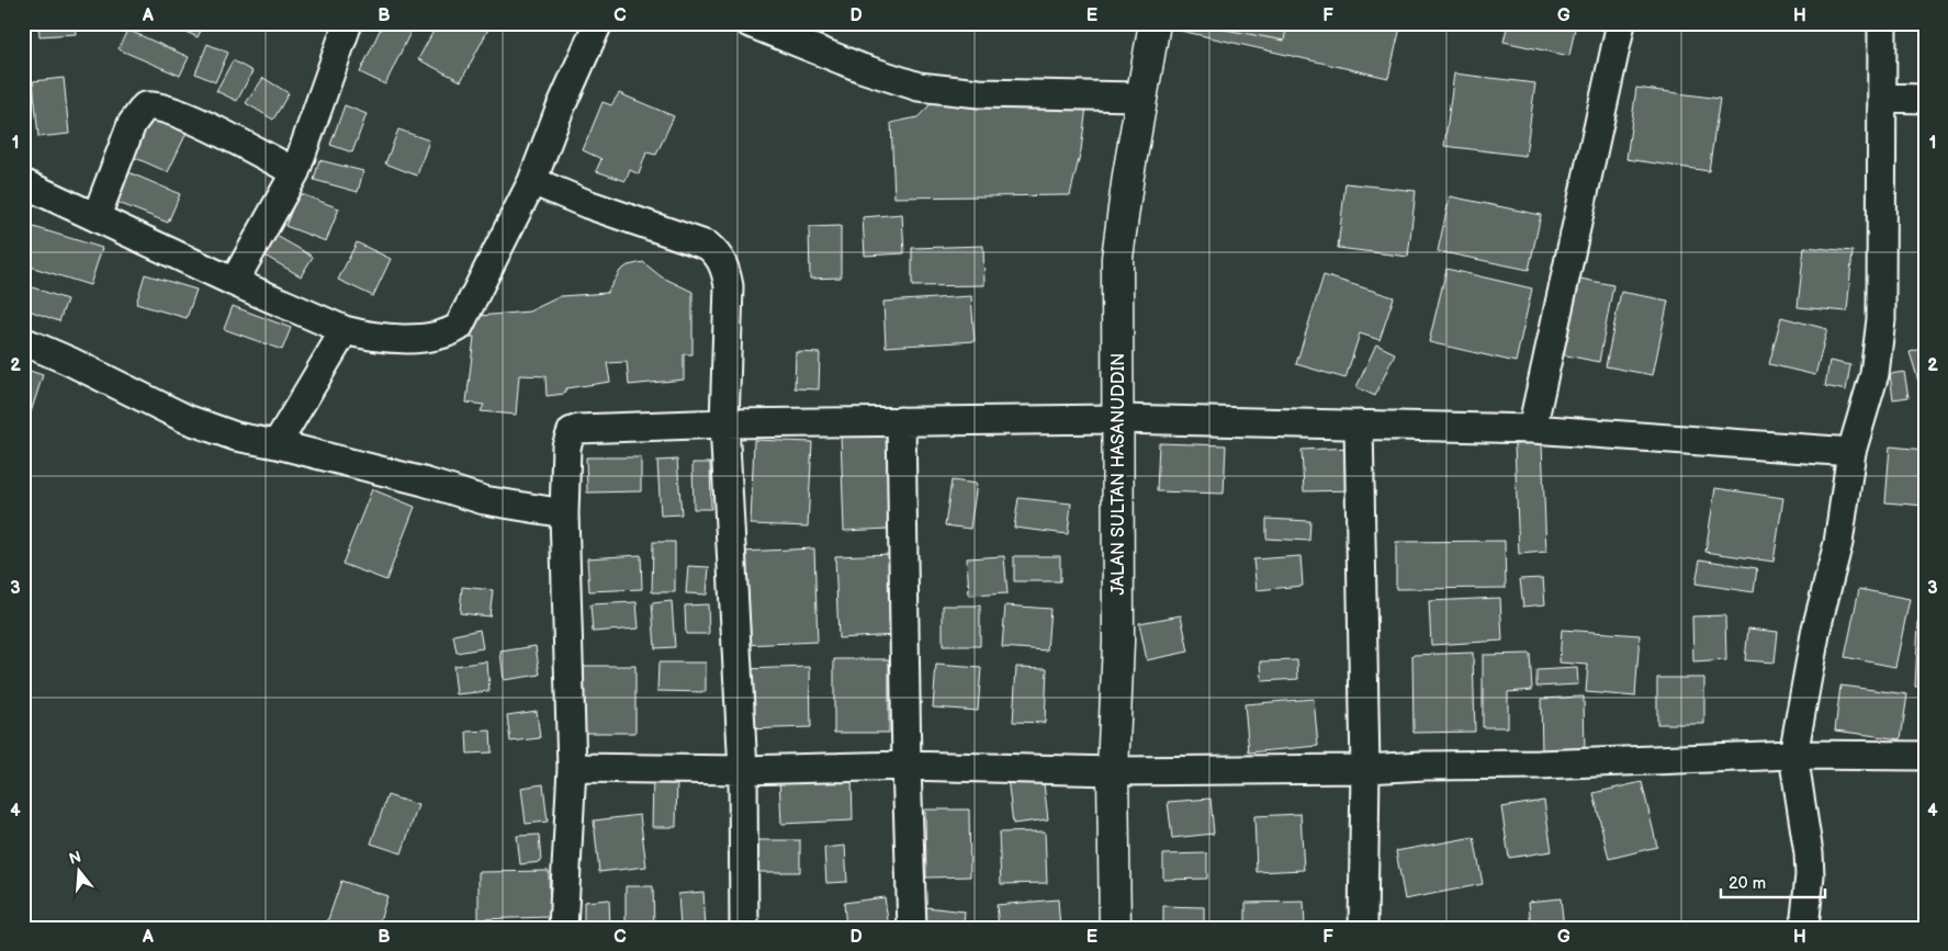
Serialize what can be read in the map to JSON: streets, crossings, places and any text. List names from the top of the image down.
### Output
{
  "streets": {
    "main road": ["JALAN SULTAN HASANUDDIN"]
  },
  "scale_bar": "20 m",
  "north": "top",
  "grid": {
    "columns": [
      "A",
      "B",
      "C",
      "D",
      "E",
      "F",
      "G",
      "H"
    ],
    "rows": [
      "1",
      "2",
      "3",
      "4"
    ]
  }
}
